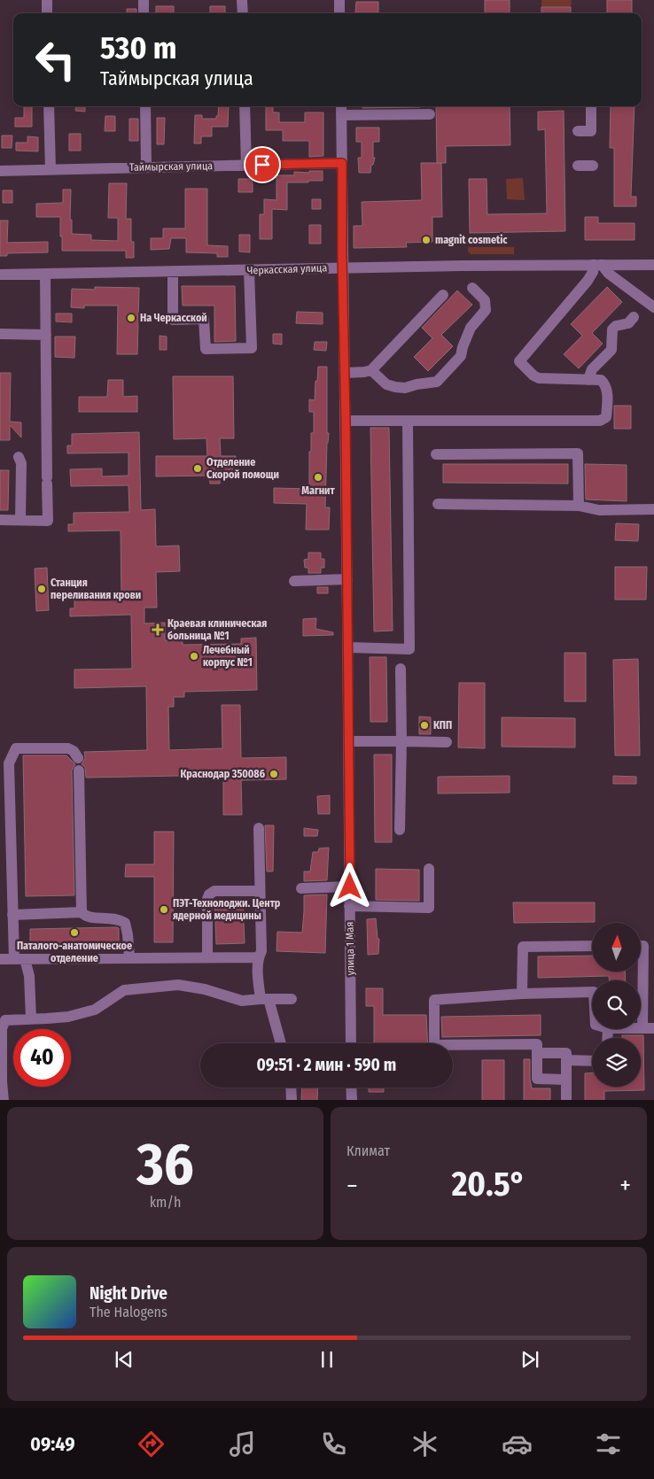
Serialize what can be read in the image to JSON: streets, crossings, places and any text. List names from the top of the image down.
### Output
{
  "streets": {
    "street": ["Таймырская улица", "Черкасская улица", "улица 1 Мая"]
  },
  "crossings": [
    ["Таймырская улица", "улица 1 Мая"],
    ["Черкасская улица", "улица 1 Мая"]
  ],
  "places": {
    "other": [
      "magnit cosmetic",
      "На Черкасской",
      "Отделение Скорой помощи",
      "Магнит",
      "Станция переливания крови",
      "Лечебный корпус №1",
      "КПП",
      "Краснодар 350086",
      "ПЭТ-Технолоджи. Центр ядерной медицины",
      "Паталого-анатомическое отделение"
    ],
    "health": ["Краевая клиническая больница №1"]
  },
  "north": "top",
  "page": {
    "turn": ["530 m", "Таймырская улица"],
    "limit": "40",
    "trip": "09:51 · 2 мин · 590 m",
    "tile": [
      ["36", "km/h"],
      "Климат"
    ],
    "heat": ["−", "20.5°", "+"],
    "song": ["Night Drive", "The Halogens"],
    "tabs": "09:49"
  }
}
